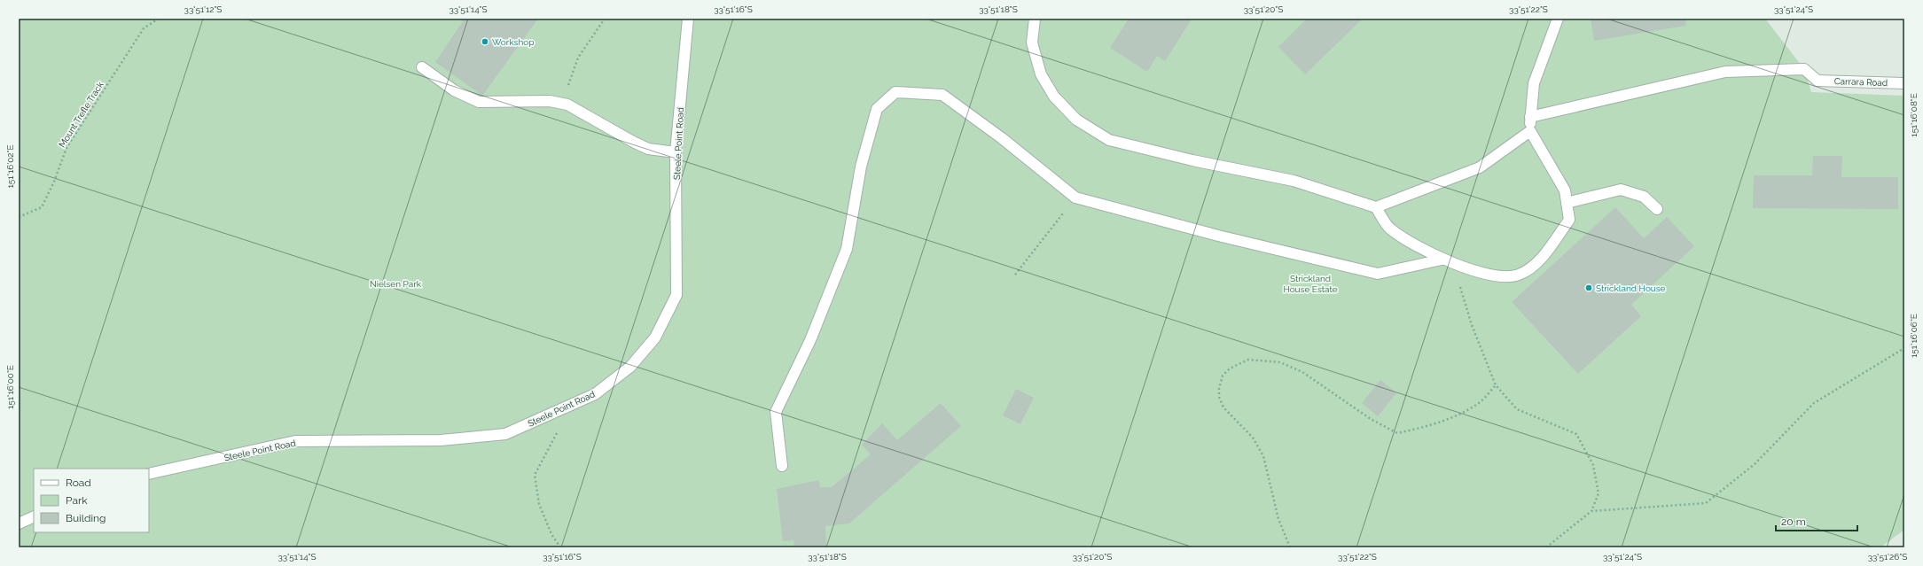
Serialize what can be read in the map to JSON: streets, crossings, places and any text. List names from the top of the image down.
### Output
{
  "streets": {
    "street": ["Carrara Road", "Steele Point Road"],
    "path": ["Mount Trefle Track"]
  },
  "parks": ["Strickland House Estate", "Nielsen Park"],
  "places": ["Workshop", "Strickland House"],
  "legend": ["Road", "Park", "Building"],
  "scale_bar": "20 m",
  "coordinates": [
    "33°51'12\"S",
    "33°51'14\"S",
    "33°51'16\"S",
    "33°51'18\"S",
    "33°51'20\"S",
    "33°51'22\"S",
    "33°51'24\"S",
    "151°16'08\"E",
    "151°16'02\"E",
    "151°16'06\"E",
    "151°16'00\"E",
    "33°51'26\"S"
  ]
}
